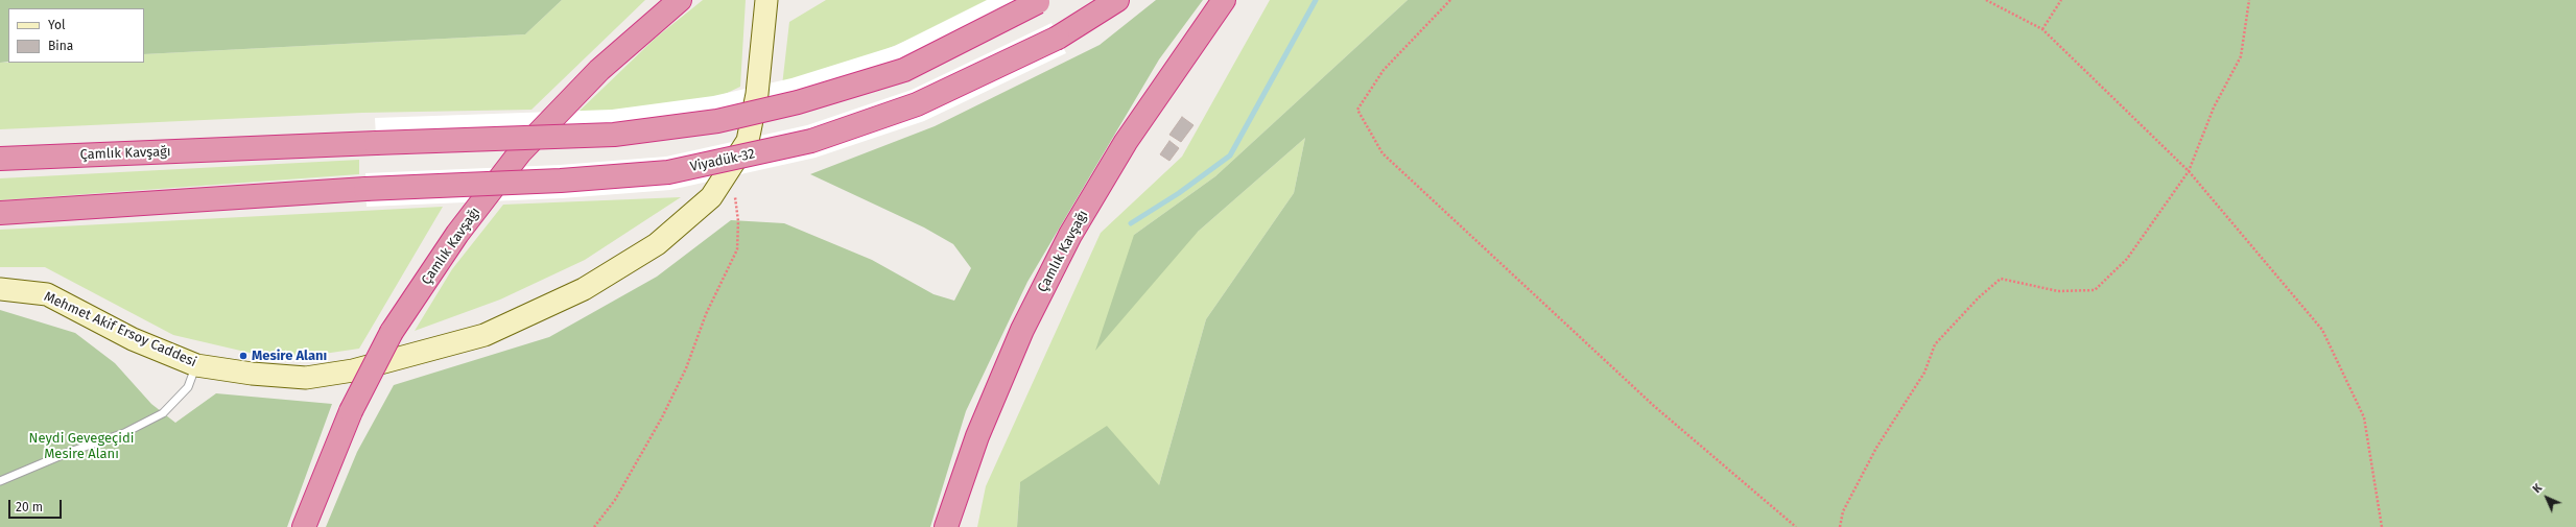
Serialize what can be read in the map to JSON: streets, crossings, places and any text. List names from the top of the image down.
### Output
{
  "streets": {
    "highway": ["Çamlık Kavşağı", "Viyadük-32"],
    "main road": ["Mehmet Akif Ersoy Caddesi"]
  },
  "parks": ["Neydi Gevegeçidi Mesire Alanı"],
  "places": ["Mesire Alanı"],
  "legend": ["Yol", "Bina"],
  "scale_bar": "20 m",
  "north": "top left"
}
